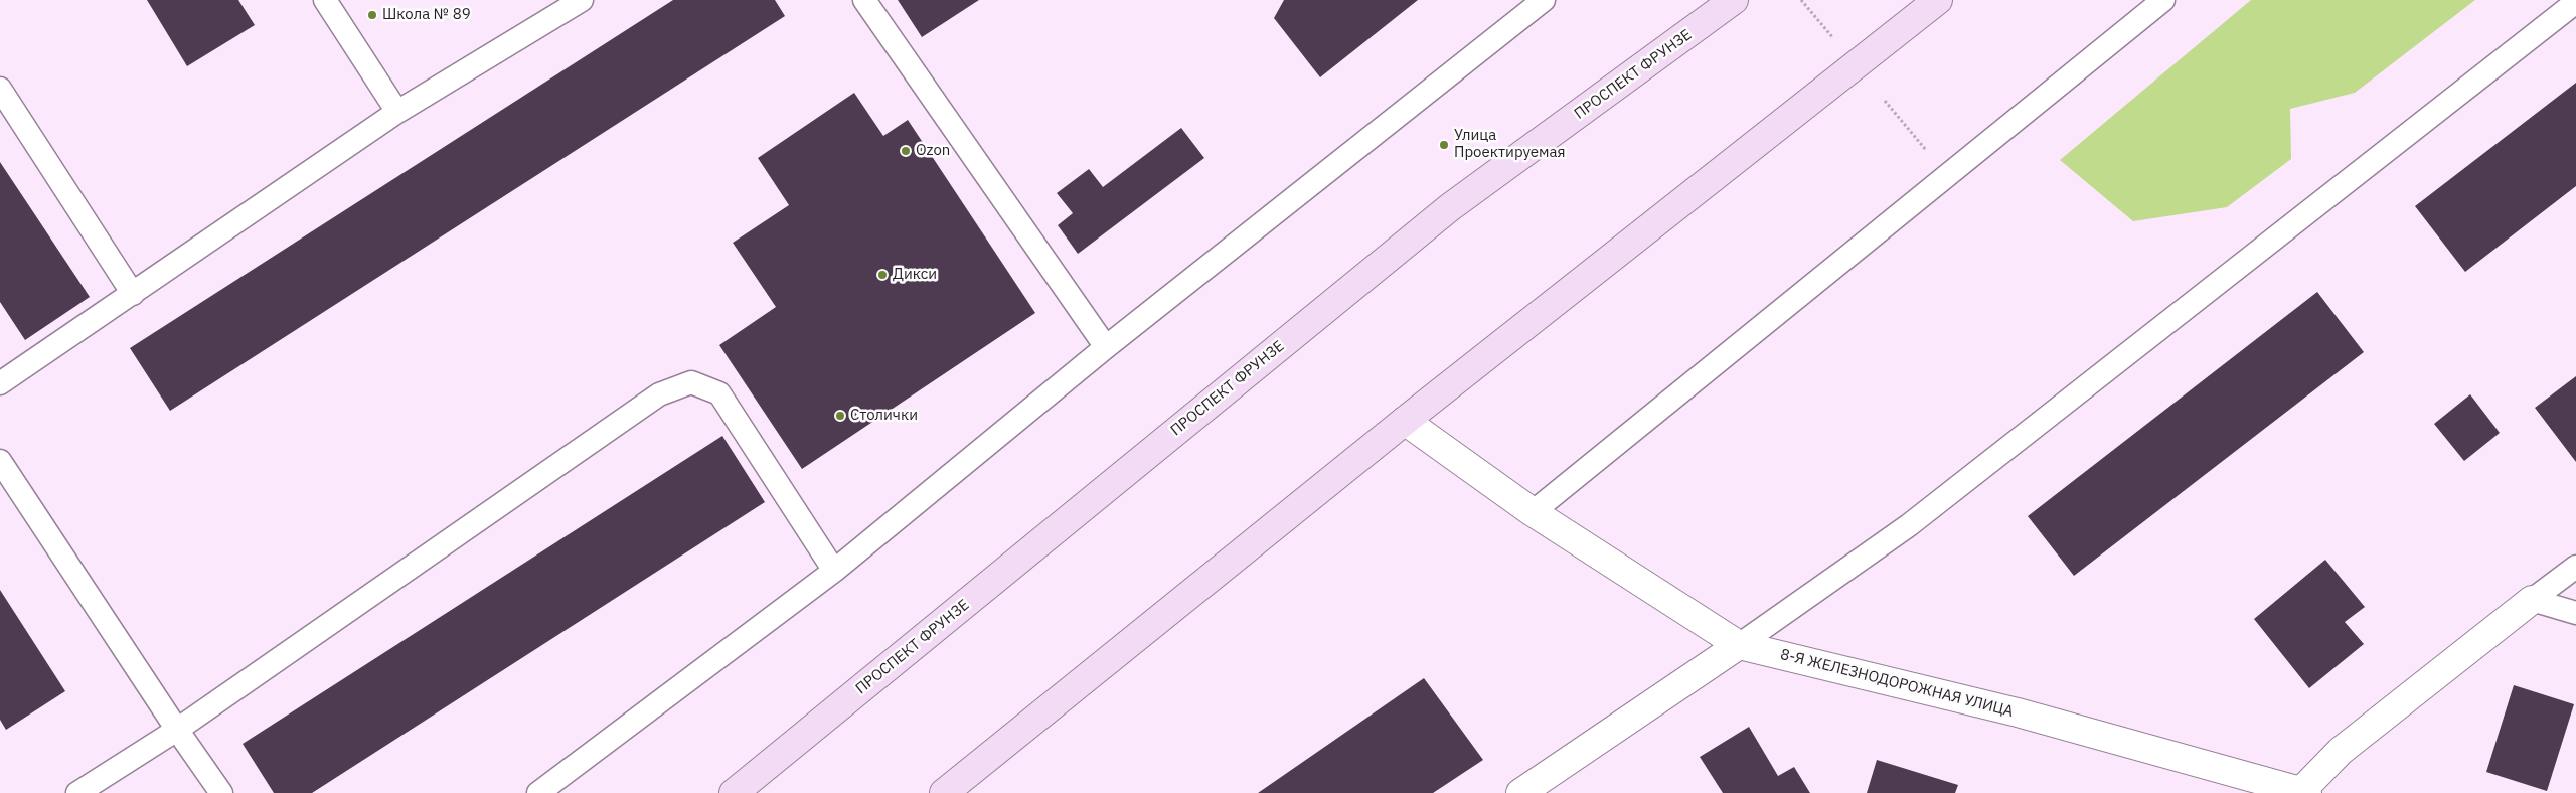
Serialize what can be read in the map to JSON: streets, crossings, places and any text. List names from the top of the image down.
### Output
{
  "streets": {
    "main road": ["ПРОСПЕКТ ФРУНЗЕ"],
    "street": ["8-Я ЖЕЛЕЗНОДОРОЖНАЯ УЛИЦА"]
  },
  "places": [
    "Школа № 89",
    "Улица Проектируемая",
    "Ozon",
    "Дикси",
    "Столички"
  ]
}
